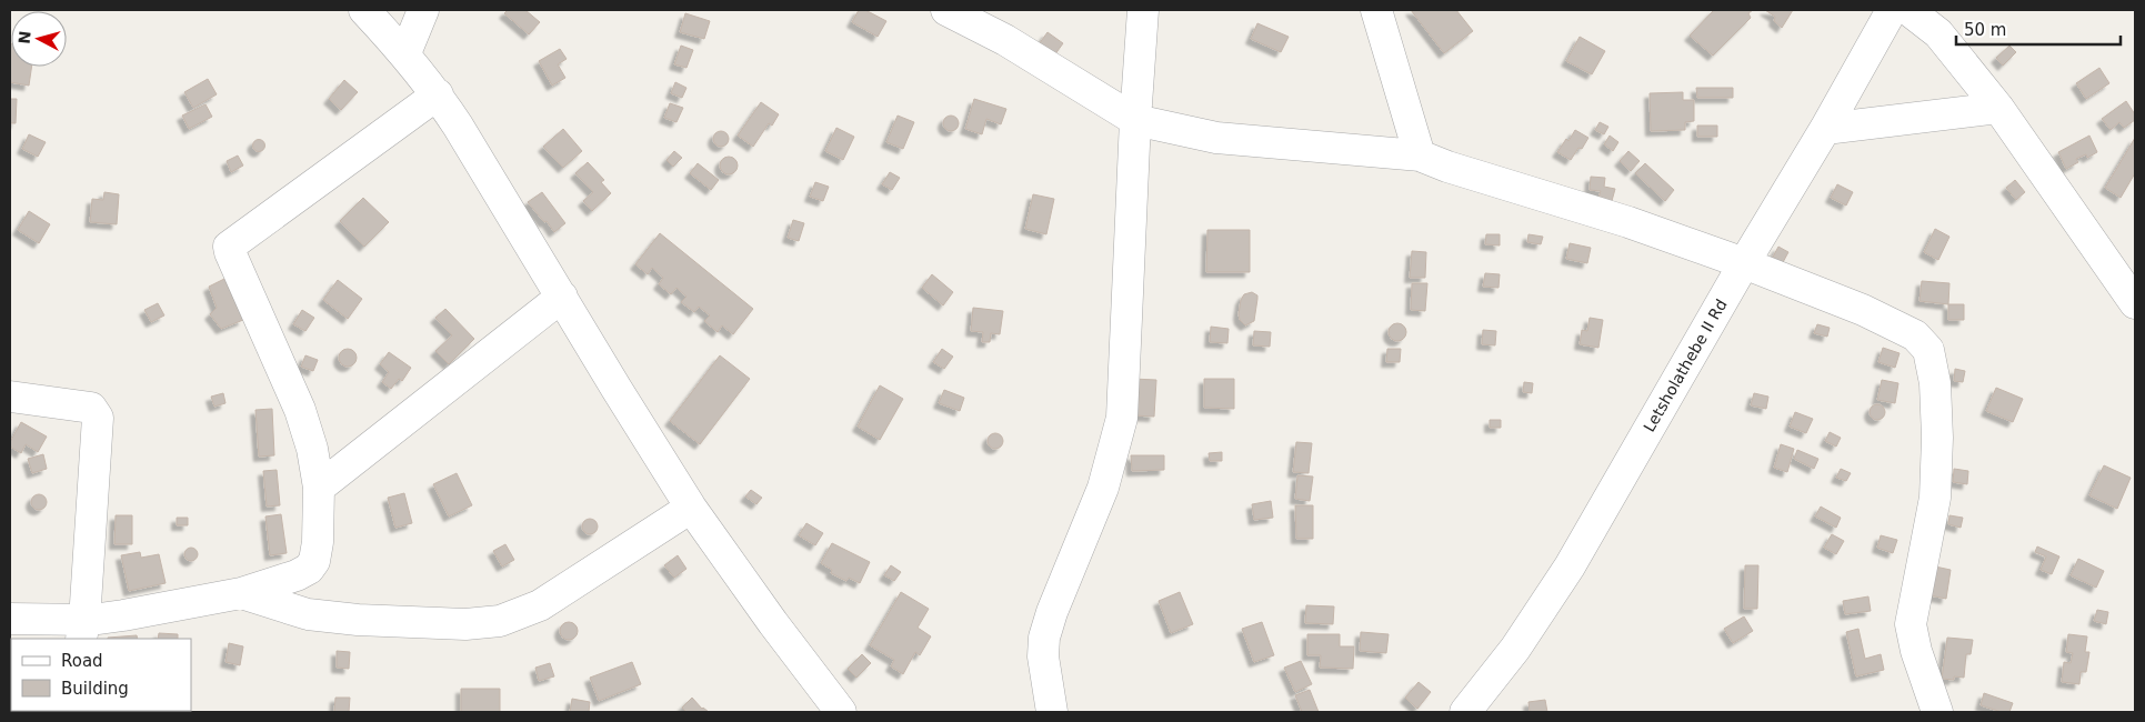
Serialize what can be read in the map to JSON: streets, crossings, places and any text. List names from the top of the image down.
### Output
{
  "streets": {
    "street": ["Letsholathebe II Rd"]
  },
  "legend": ["Road", "Building"],
  "scale_bar": "50 m",
  "north": "left"
}
